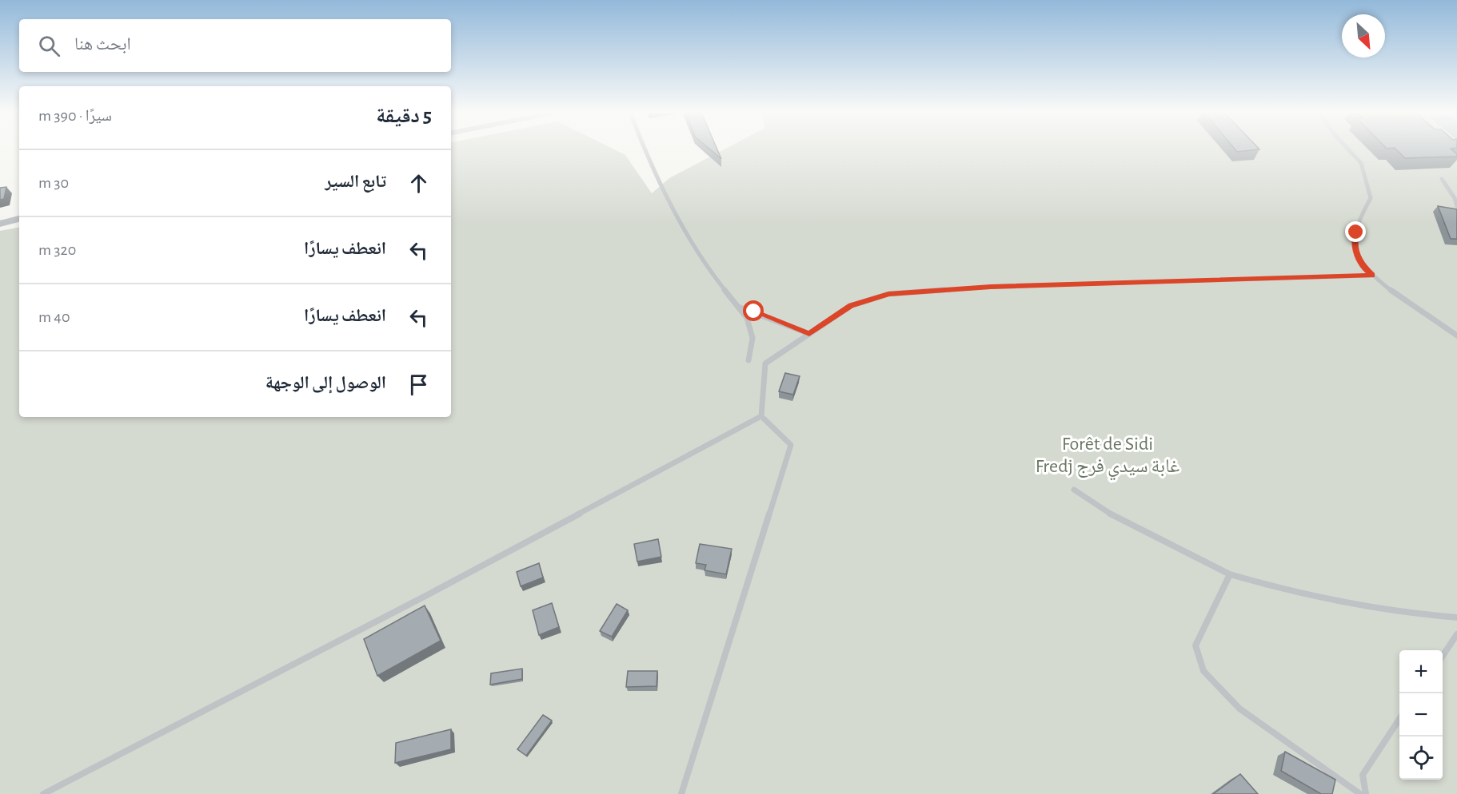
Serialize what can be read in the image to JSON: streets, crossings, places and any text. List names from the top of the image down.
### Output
{
  "parks": ["Forêt de Sidi Fredj غابة سيدي فرج"],
  "north": "bottom right",
  "page": {
    "search": "ابحث هنا",
    "heading": ["5 دقيقة", "سيرًا · 390 m"],
    "list": [
      ["تابع السير", "30 m"],
      ["انعطف يسارًا", "320 m"],
      ["انعطف يسارًا", "40 m"],
      "الوصول إلى الوجهة"
    ],
    "map_buttons": ["+", "−"]
  }
}
